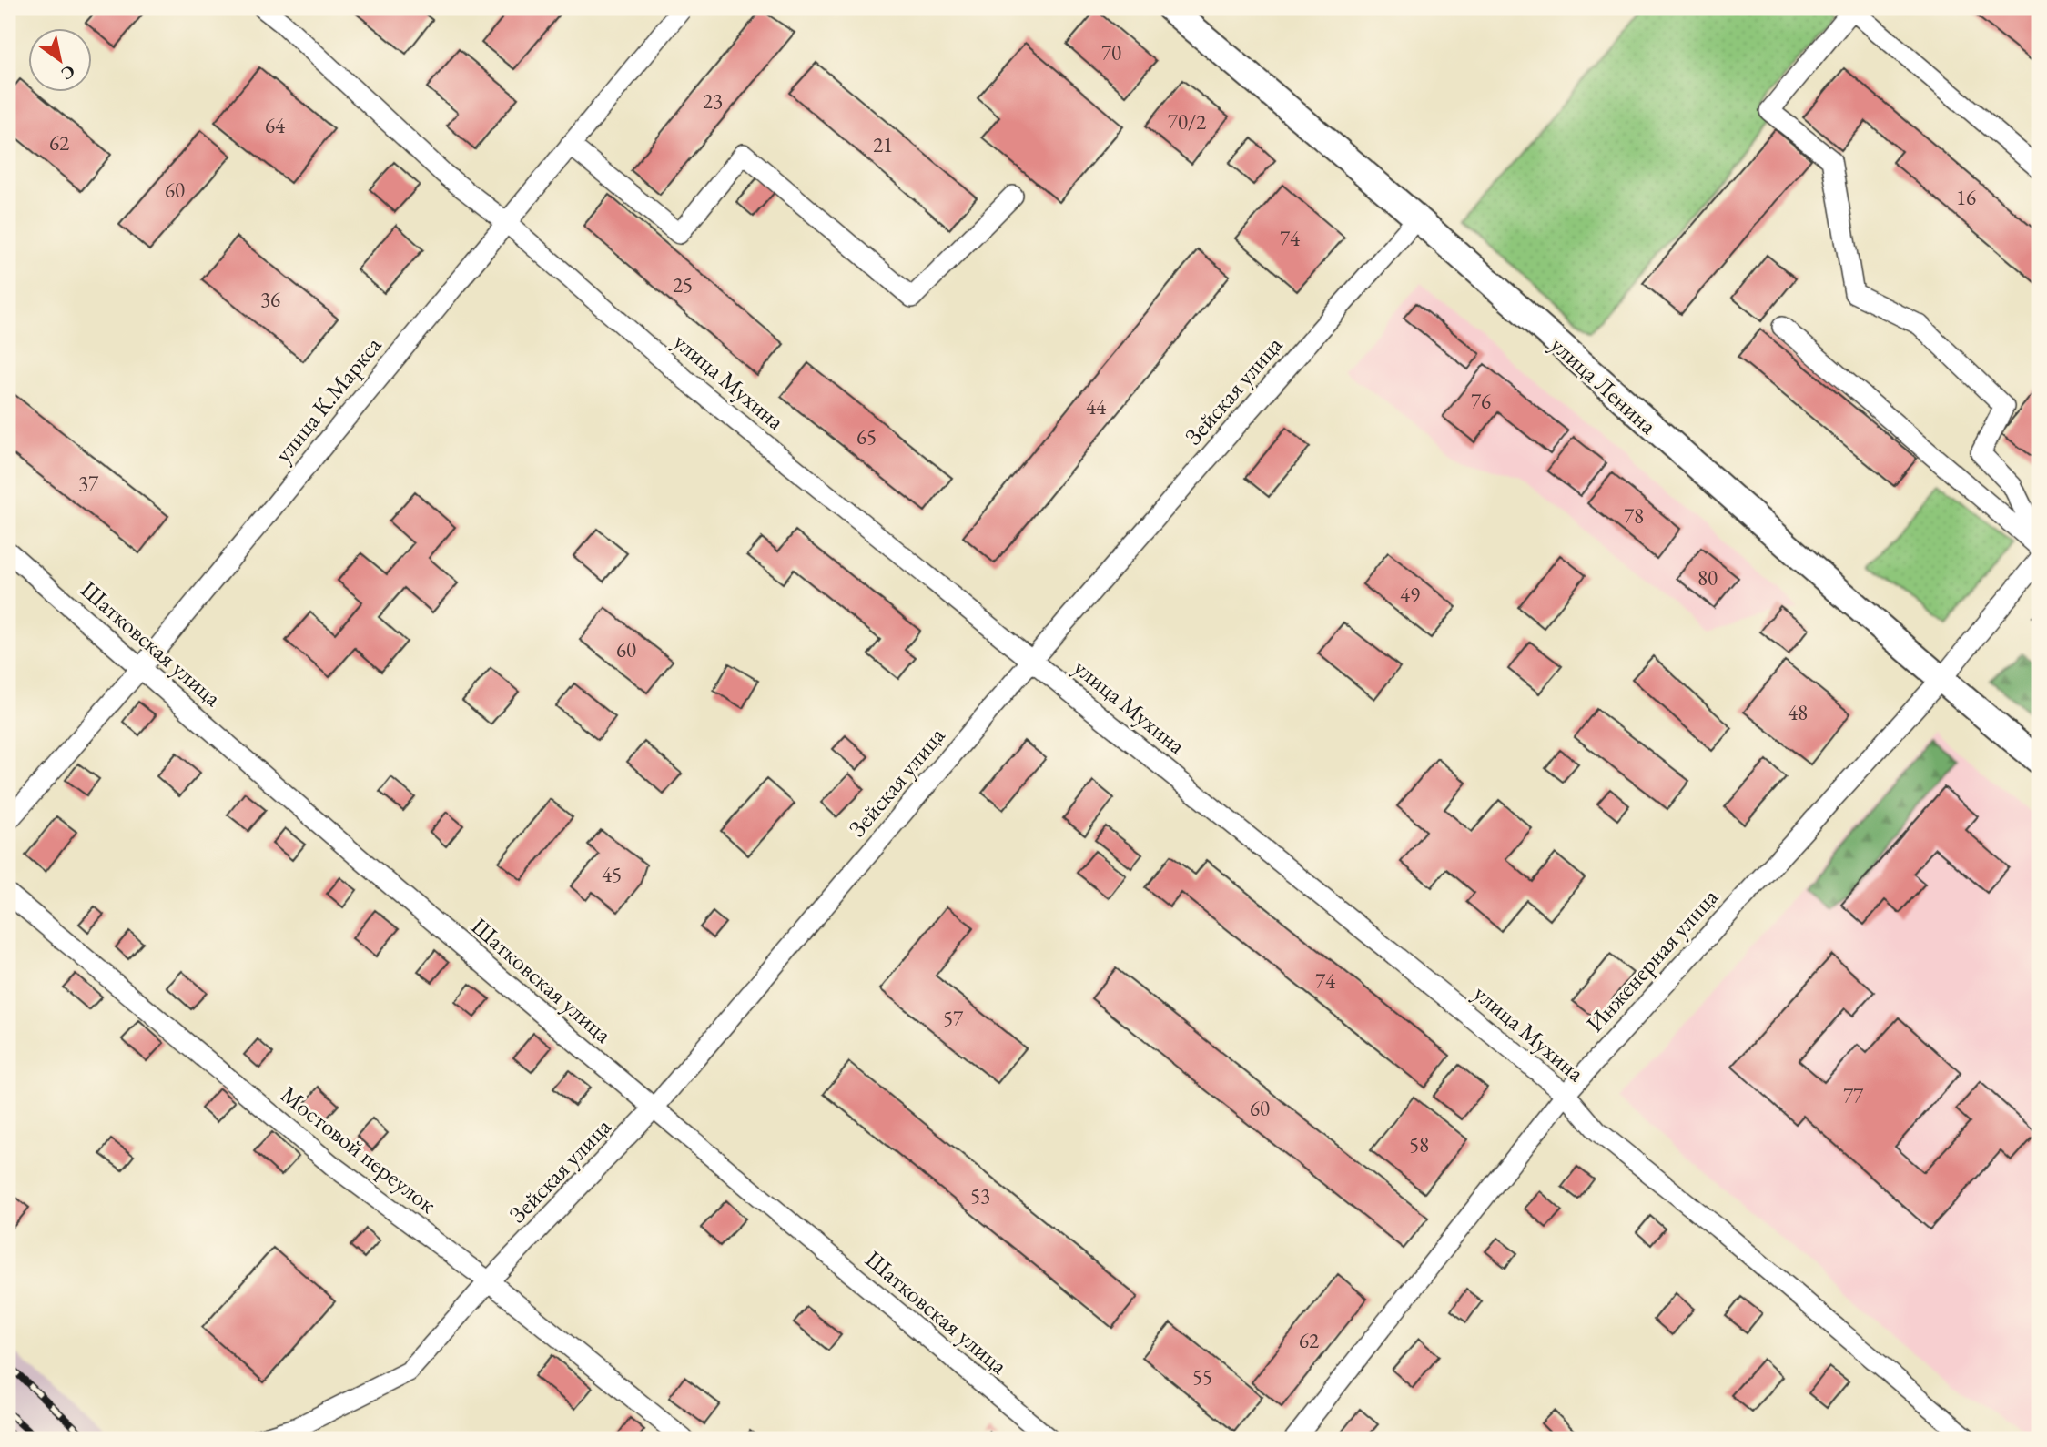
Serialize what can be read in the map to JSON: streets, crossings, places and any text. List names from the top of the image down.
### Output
{
  "streets": {
    "main road": ["улица Ленина"],
    "street": [
      "улица Мухина",
      "Зейская улица",
      "улица К.Маркса",
      "Шатковская улица",
      "Инженерная улица",
      "Мостовой переулок"
    ]
  },
  "crossings": [
    ["улица Мухина", "Зейская улица"],
    ["улица Мухина", "улица К.Маркса"],
    ["улица Мухина", "Инженерная улица"],
    ["улица Ленина", "Зейская улица"],
    ["улица Ленина", "Инженерная улица"],
    ["Зейская улица", "Шатковская улица"],
    ["Зейская улица", "Мостовой переулок"],
    ["улица К.Маркса", "Шатковская улица"]
  ],
  "house_numbers": [
    "70",
    "23",
    "70/2",
    "64",
    "62",
    "21",
    "60",
    "16",
    "74",
    "25",
    "36",
    "76",
    "44",
    "65",
    "37",
    "78",
    "80",
    "49",
    "60",
    "48",
    "45",
    "74",
    "57",
    "77",
    "60",
    "58",
    "53",
    "62",
    "55"
  ],
  "north": "bottom right"
}
